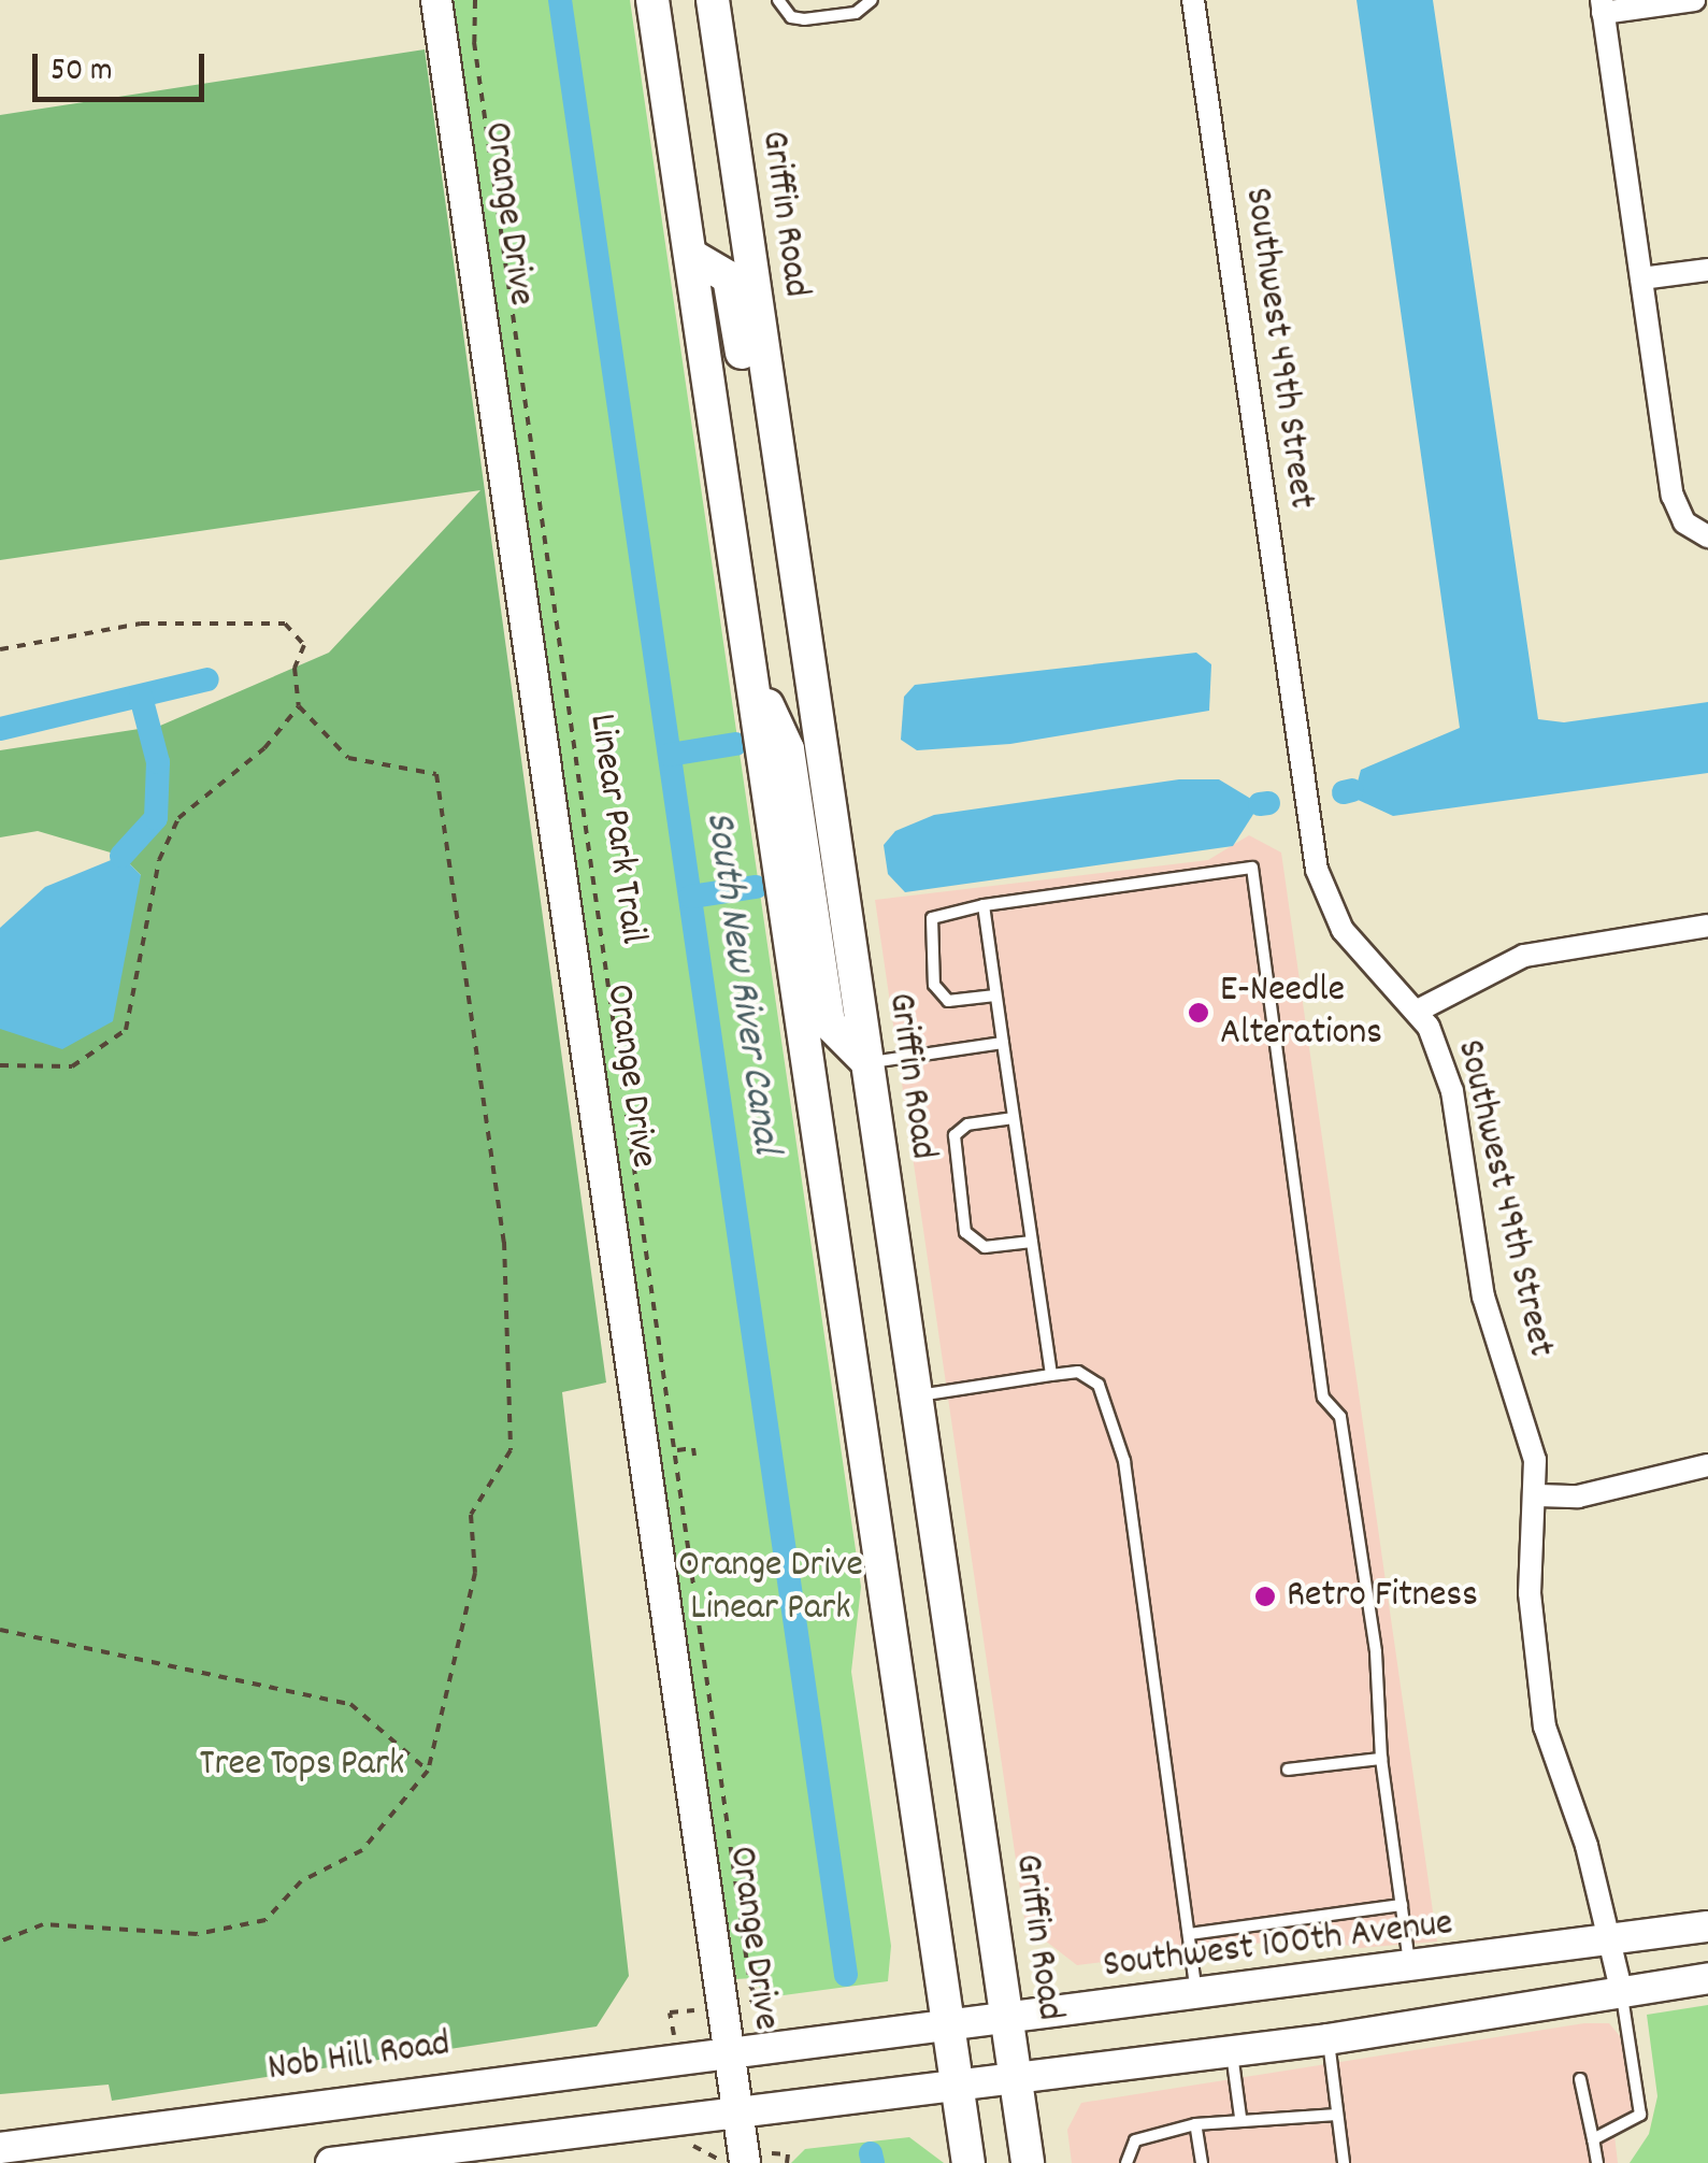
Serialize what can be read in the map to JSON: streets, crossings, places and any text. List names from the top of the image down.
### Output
{
  "streets": {
    "main road": [
      "Orange Drive",
      "Griffin Road",
      "Southwest 100th Avenue",
      "Nob Hill Road"
    ],
    "street": ["Southwest 49th Street"],
    "path": ["Linear Park Trail"]
  },
  "crossings": [
    ["Orange Drive", "Southwest 100th Avenue"],
    ["Orange Drive", "Nob Hill Road"],
    ["Griffin Road", "Southwest 100th Avenue"],
    ["Southwest 49th Street", "Southwest 100th Avenue"],
    ["Southwest 100th Avenue", "Nob Hill Road"]
  ],
  "water": ["South New River Canal"],
  "parks": ["Orange Drive Linear Park", "Tree Tops Park"],
  "places": ["E-Needle Alterations", "Retro Fitness"],
  "scale_bar": "50 m"
}
